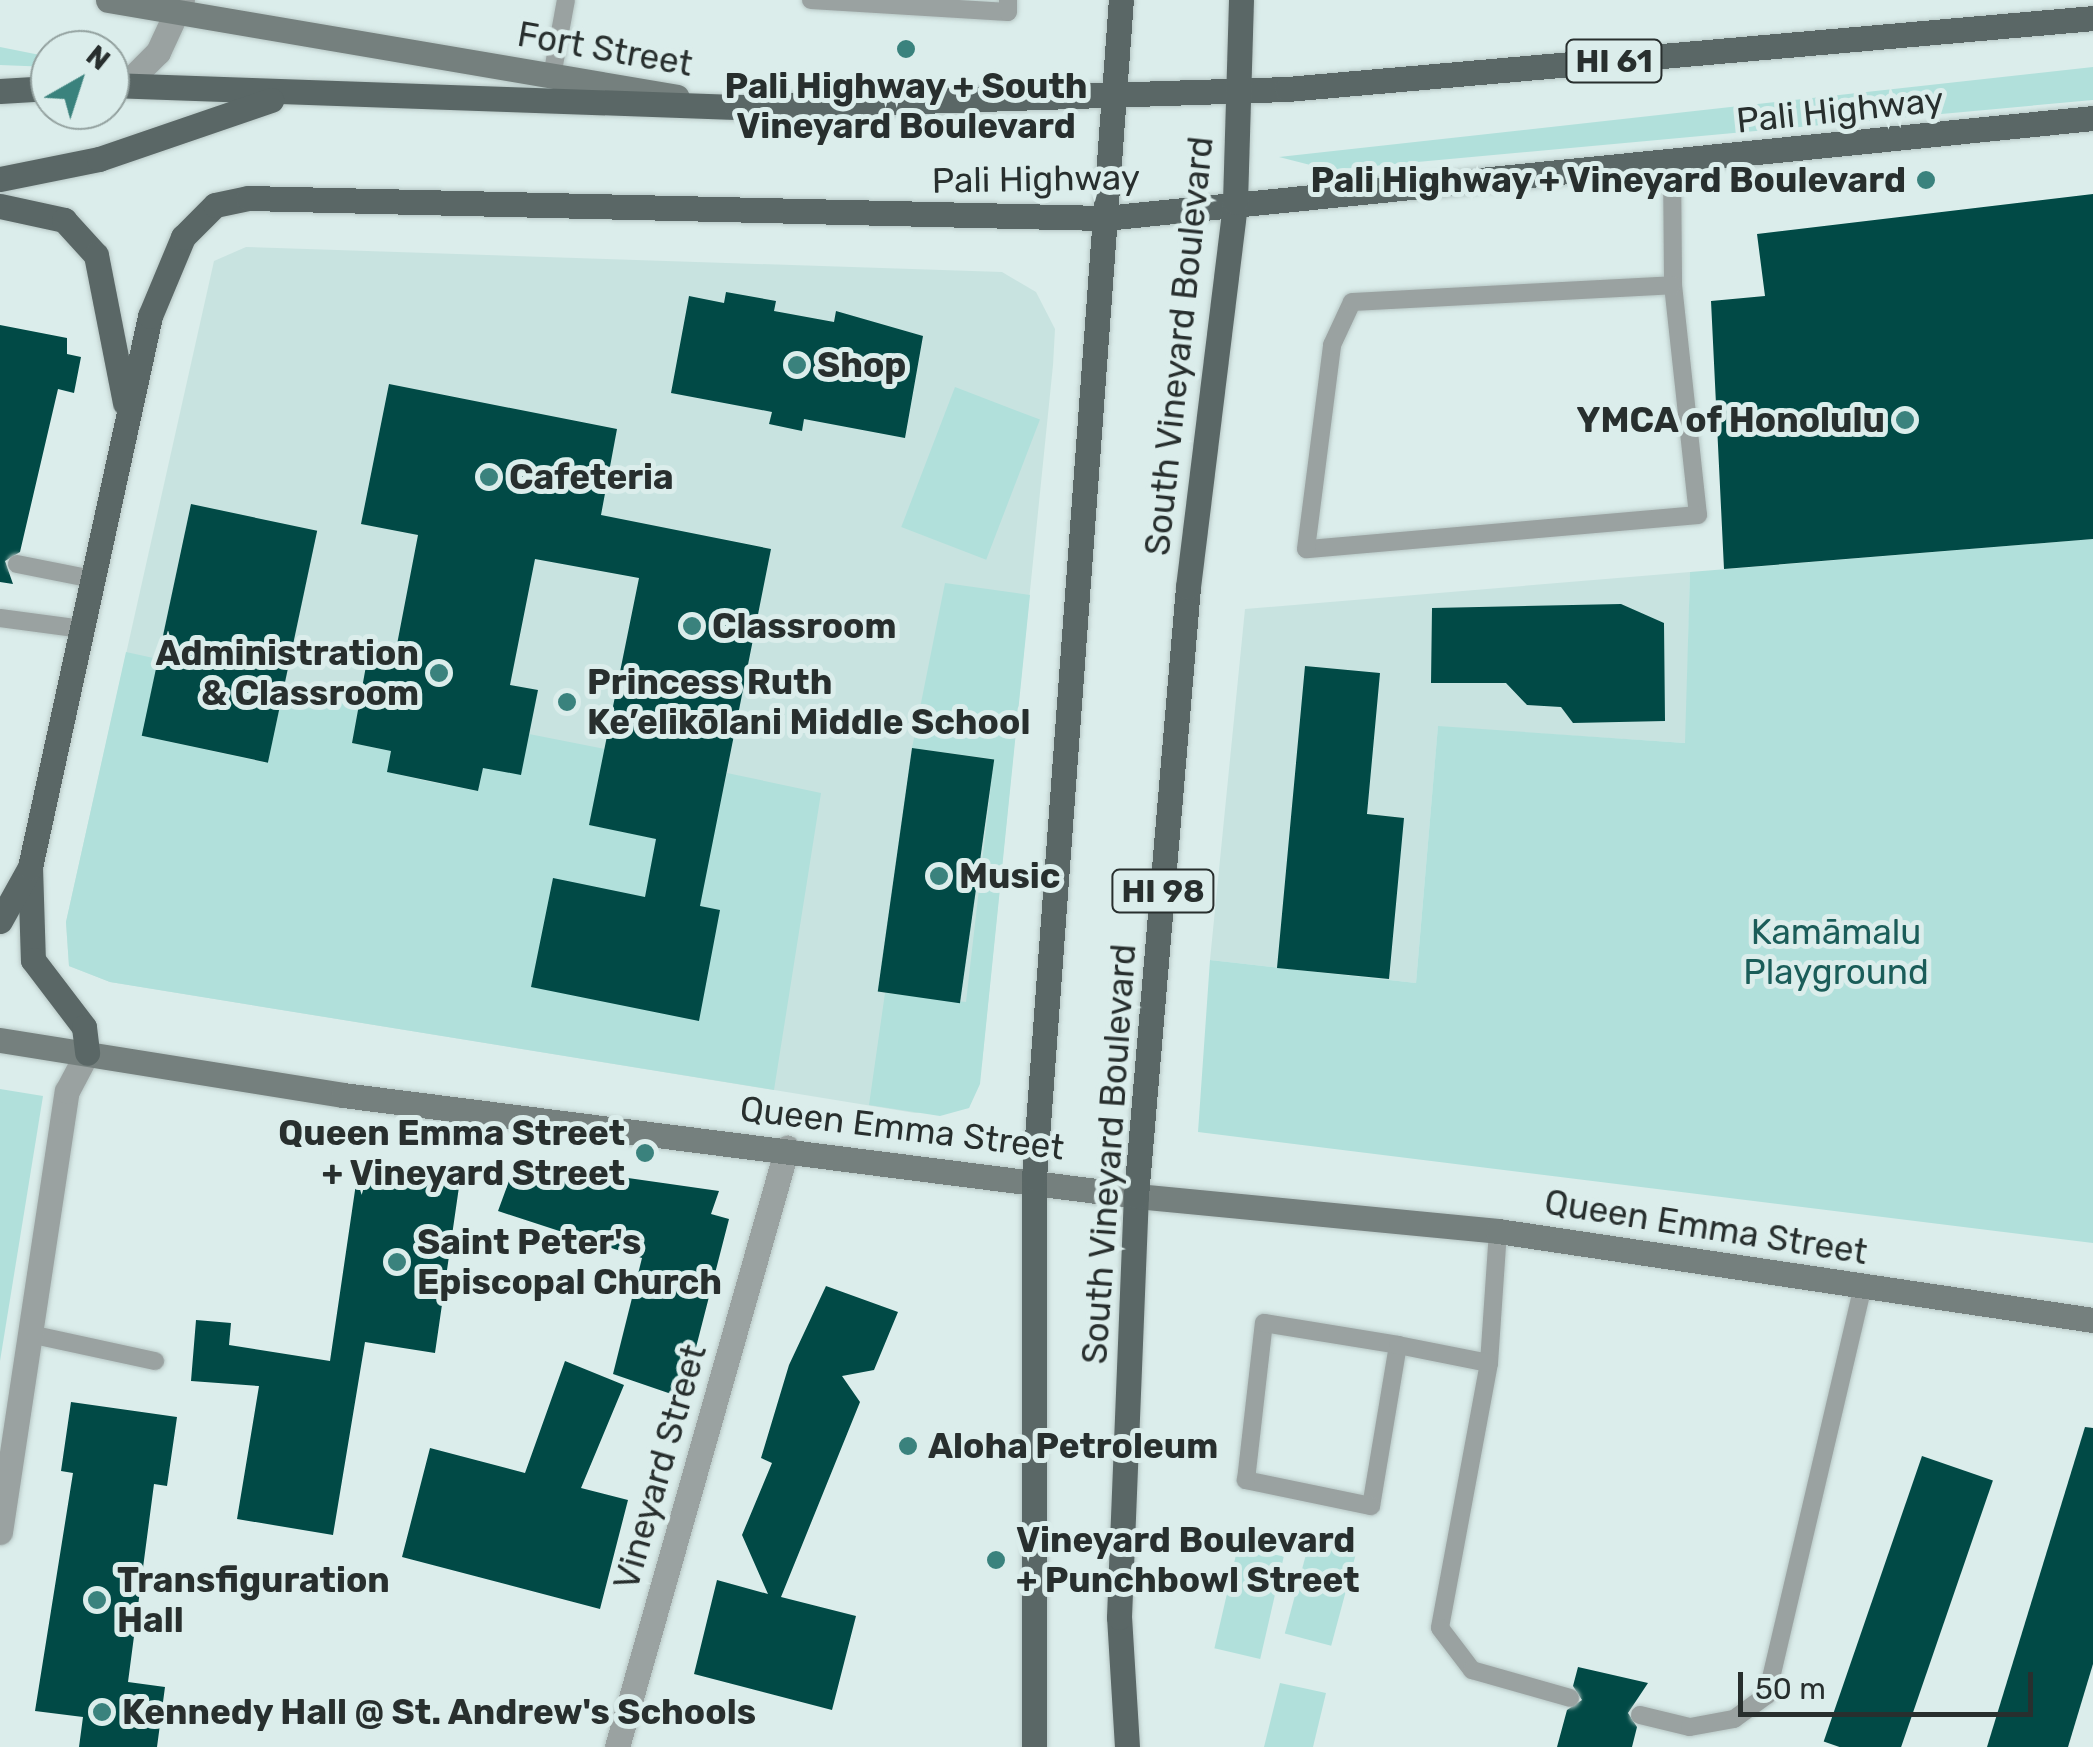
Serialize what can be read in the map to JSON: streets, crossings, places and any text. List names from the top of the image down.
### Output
{
  "streets": {
    "main road": [
      "HI 61",
      "Pali Highway",
      "South Vineyard Boulevard",
      "HI 98"
    ],
    "street": ["Fort Street", "Queen Emma Street", "Vineyard Street"]
  },
  "crossings": [
    ["Fort Street", "Pali Highway"],
    ["Pali Highway", "South Vineyard Boulevard"],
    ["Pali Highway", "HI 98"],
    ["South Vineyard Boulevard", "HI 98"],
    ["South Vineyard Boulevard", "Queen Emma Street"],
    ["Queen Emma Street", "Vineyard Street"]
  ],
  "parks": ["Kamāmalu Playground"],
  "places": [
    "Pali Highway + South Vineyard Boulevard",
    "Pali Highway + Vineyard Boulevard",
    "Shop",
    "YMCA of Honolulu",
    "Cafeteria",
    "Classroom",
    "Administration & Classroom",
    "Princess Ruth Ke’elikōlani Middle School",
    "Music",
    "Queen Emma Street + Vineyard Street",
    "Saint Peter's Episcopal Church",
    "Aloha Petroleum",
    "Vineyard Boulevard + Punchbowl Street",
    "Transfiguration Hall",
    "Kennedy Hall @ St. Andrew's Schools"
  ],
  "scale_bar": "50 m",
  "north": "top right"
}
